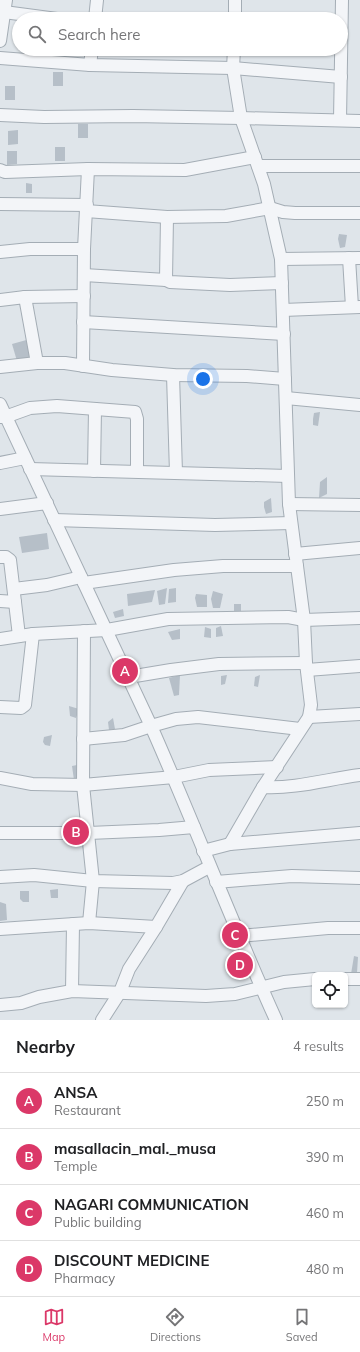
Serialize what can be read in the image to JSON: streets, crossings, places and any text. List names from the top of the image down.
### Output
{
  "page": {
    "search": "Search here",
    "pins": [
      "A",
      "B",
      "C",
      "D"
    ],
    "heading": ["Nearby", "4 results"],
    "list": [
      {
        "mark": "A",
        "name": "ANSA",
        "note": "Restaurant",
        "value": "250 m"
      },
      {
        "mark": "B",
        "name": "masallacin_mal._musa",
        "note": "Temple",
        "value": "390 m"
      },
      {
        "mark": "C",
        "name": "NAGARI COMMUNICATION",
        "note": "Public building",
        "value": "460 m"
      },
      {
        "mark": "D",
        "name": "DISCOUNT MEDICINE",
        "note": "Pharmacy",
        "value": "480 m"
      }
    ],
    "nav": ["Map", "Directions", "Saved"]
  }
}
